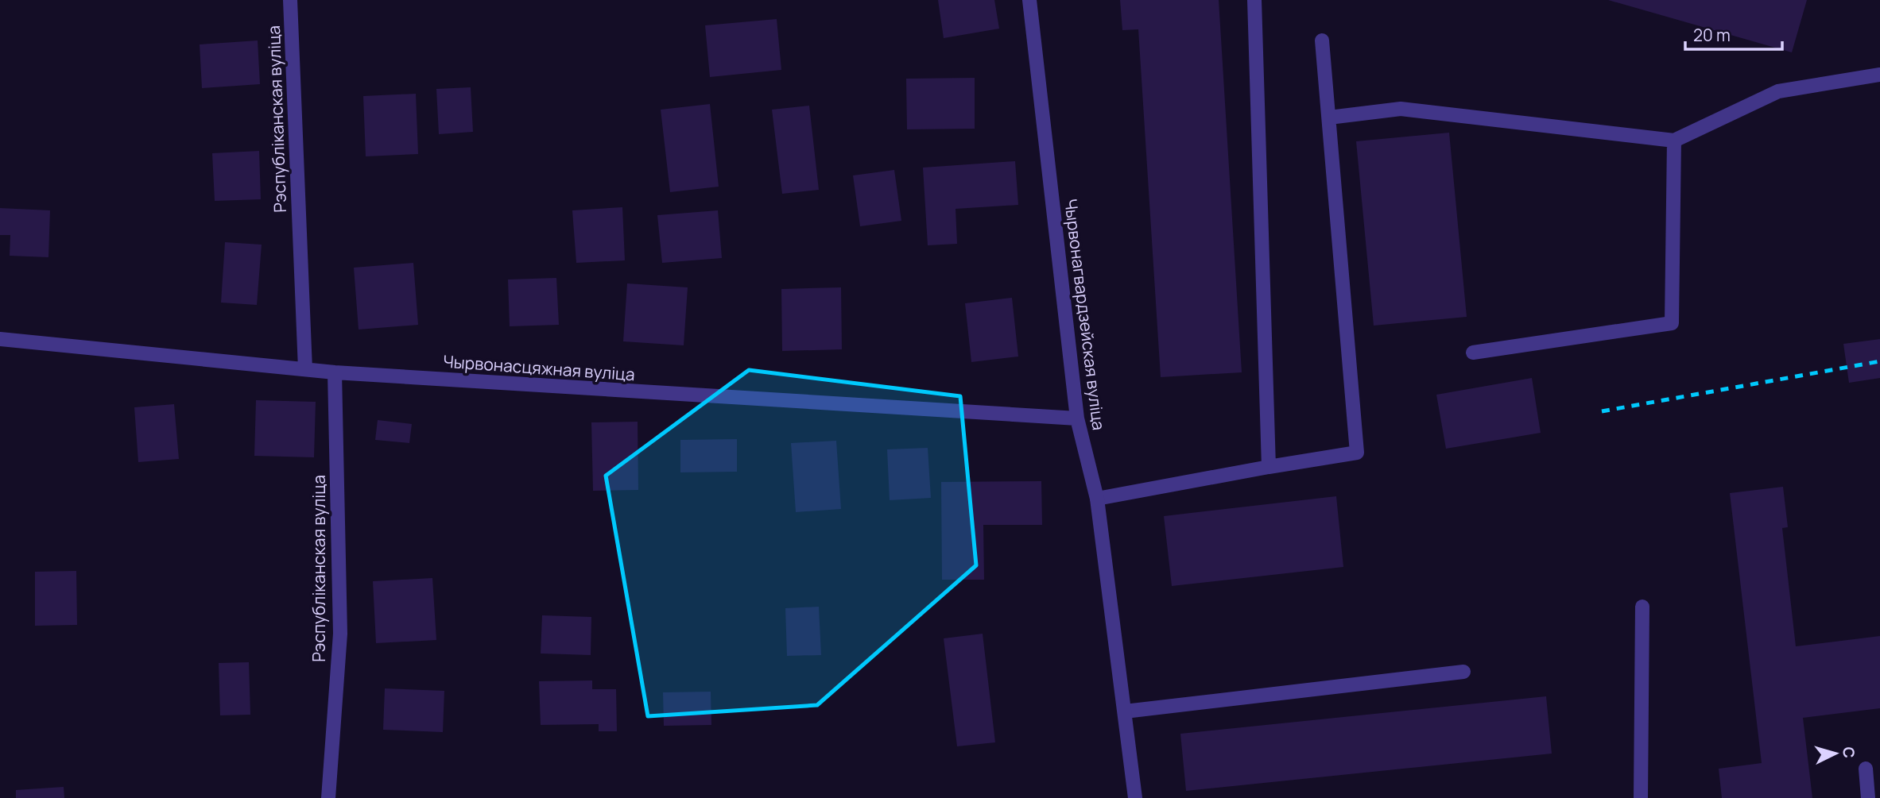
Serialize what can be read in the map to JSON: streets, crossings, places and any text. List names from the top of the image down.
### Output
{
  "streets": {
    "street": ["Рэспубліканская вуліца", "Чырвонагвардзейская вуліца", "Чырвонасцяжная вуліца"]
  },
  "crossings": [
    ["Рэспубліканская вуліца", "Чырвонасцяжная вуліца"],
    ["Чырвонагвардзейская вуліца", "Чырвонасцяжная вуліца"]
  ],
  "scale_bar": "20 m",
  "north": "right"
}
